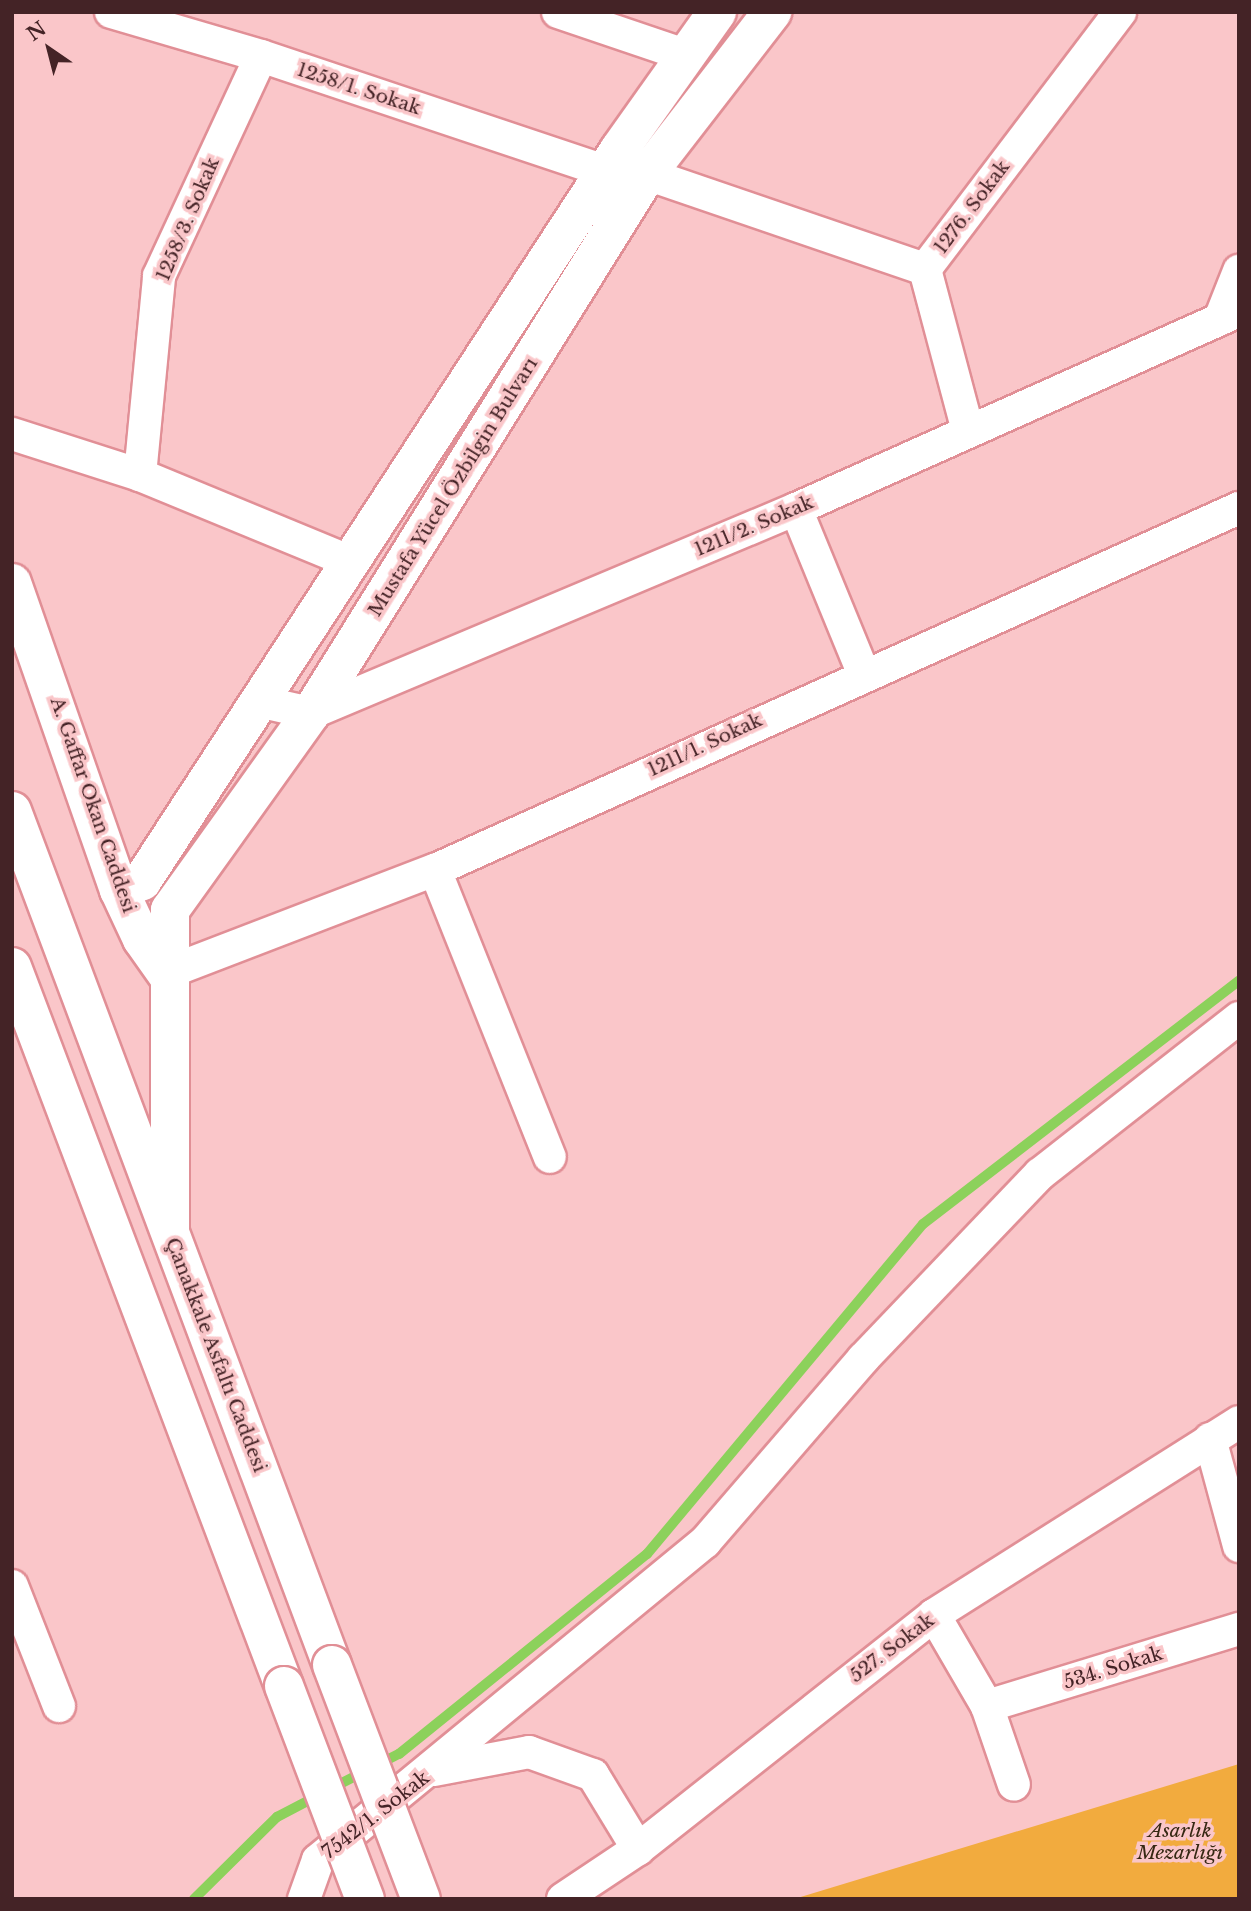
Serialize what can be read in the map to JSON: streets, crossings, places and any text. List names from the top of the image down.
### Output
{
  "streets": {
    "main road": ["Mustafa Yücel Özbilgin Bulvarı", "A. Gaffar Okan Caddesi", "Çanakkale Asfaltı Caddesi"],
    "street": [
      "1258/1. Sokak",
      "1276. Sokak",
      "1258/3. Sokak",
      "1211/2. Sokak",
      "1211/1. Sokak",
      "527. Sokak",
      "534. Sokak",
      "7542/1. Sokak"
    ]
  },
  "crossings": [
    ["1258/1. Sokak", "1276. Sokak"],
    ["1258/1. Sokak", "1258/3. Sokak"],
    ["1258/1. Sokak", "Mustafa Yücel Özbilgin Bulvarı"],
    ["1276. Sokak", "1211/2. Sokak"],
    ["Mustafa Yücel Özbilgin Bulvarı", "1211/2. Sokak"],
    ["Mustafa Yücel Özbilgin Bulvarı", "A. Gaffar Okan Caddesi"],
    ["1211/1. Sokak", "A. Gaffar Okan Caddesi"],
    ["527. Sokak", "7542/1. Sokak"]
  ],
  "parks": ["Asarlık Mezarlığı"],
  "north": "top left"
}
